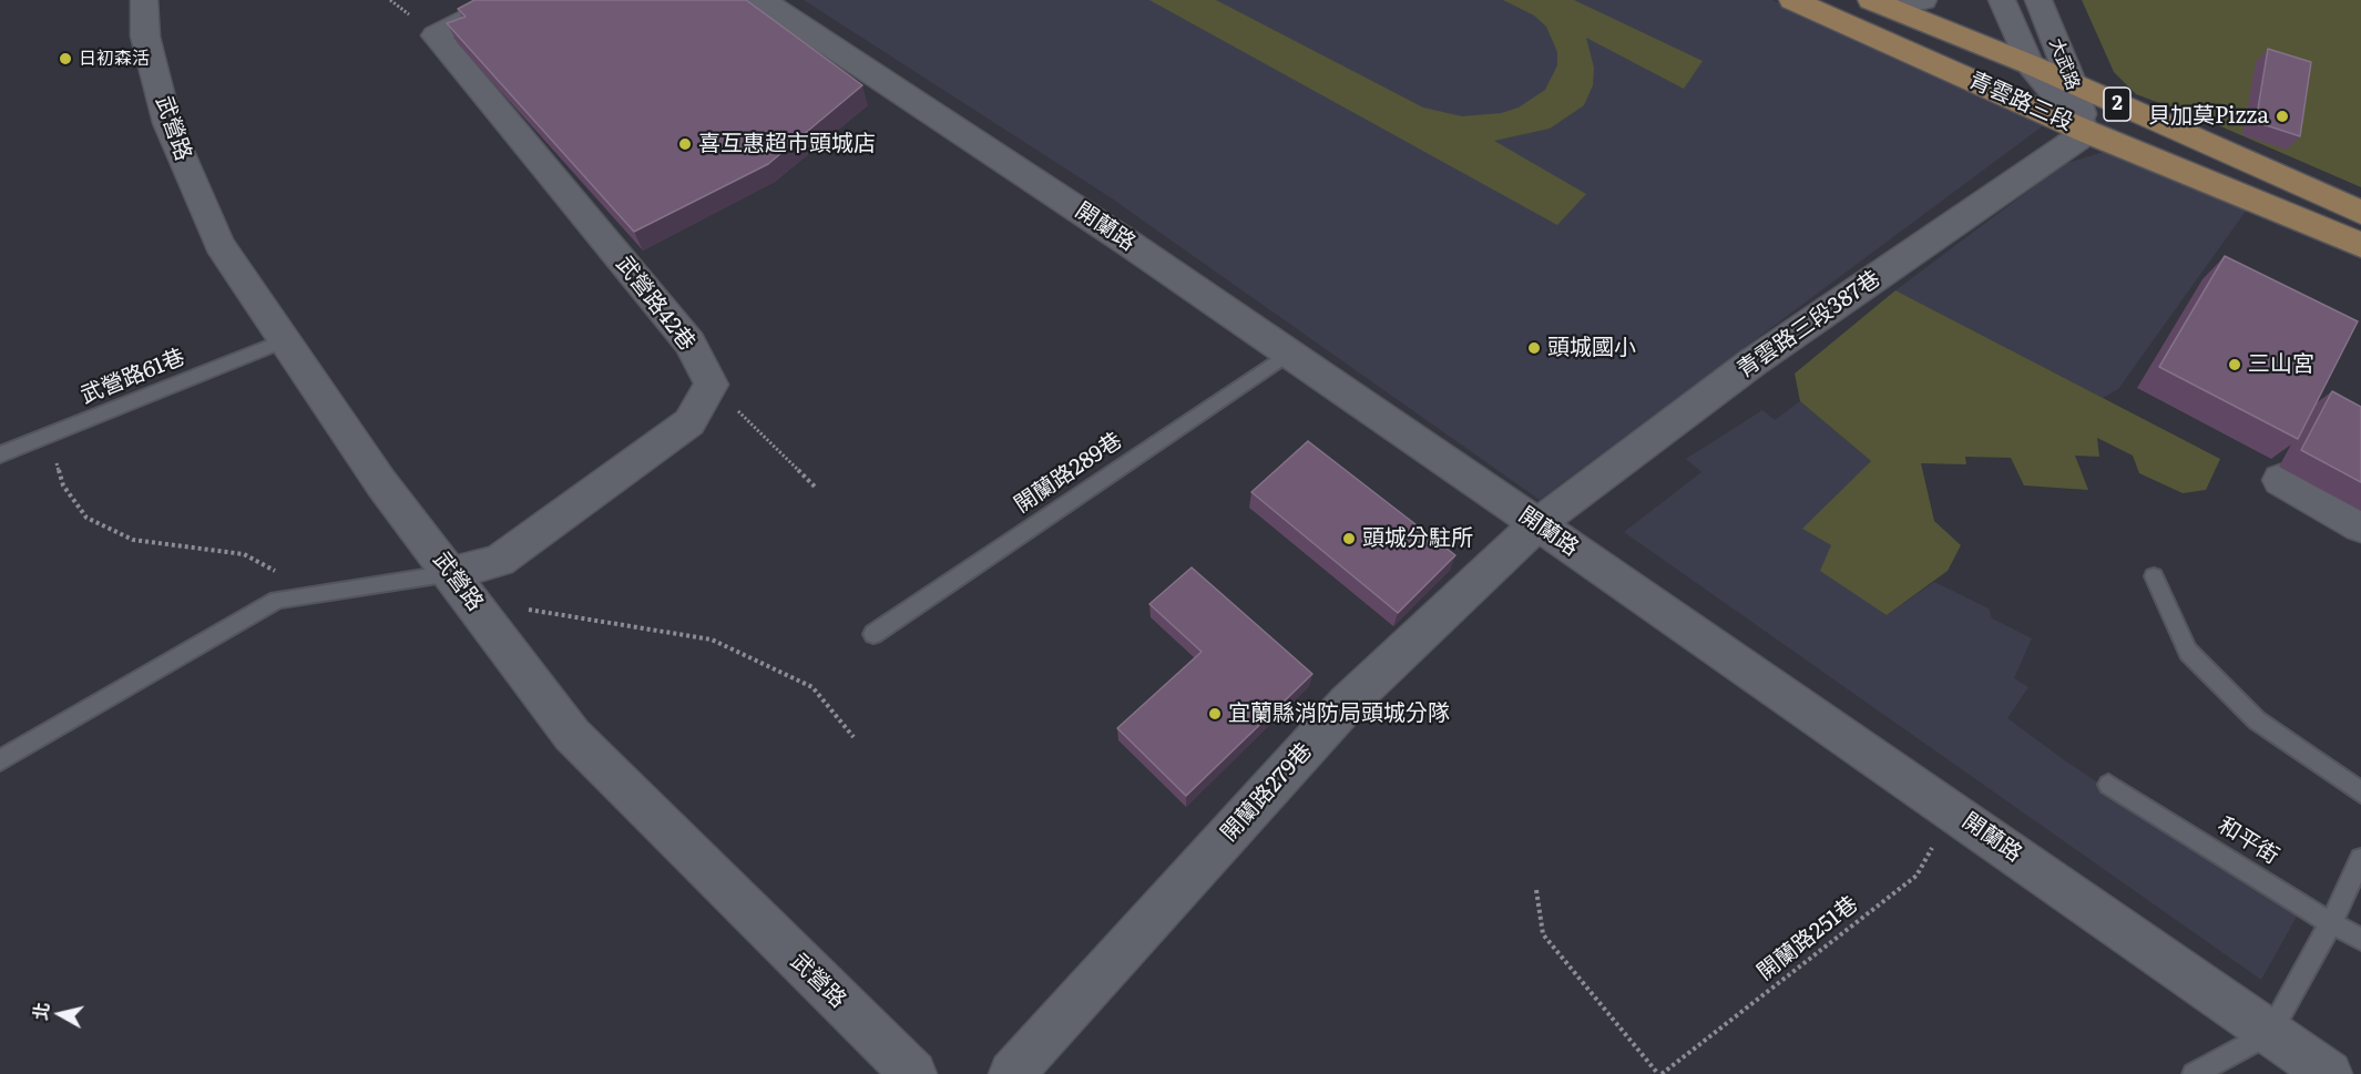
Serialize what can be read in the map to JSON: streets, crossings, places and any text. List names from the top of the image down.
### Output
{
  "streets": {
    "main road": ["青雲路三段", "2"],
    "street": [
      "大武路",
      "武營路",
      "開蘭路",
      "武營路42巷",
      "青雲路三段387巷",
      "開蘭路279巷"
    ],
    "lane": ["武營路61巷", "開蘭路289巷", "和平街"],
    "path": ["開蘭路251巷"]
  },
  "crossings": [
    ["大武路", "青雲路三段"],
    ["大武路", "青雲路三段387巷"],
    ["青雲路三段", "青雲路三段387巷"],
    ["武營路", "武營路61巷"],
    ["開蘭路", "青雲路三段387巷"],
    ["開蘭路", "開蘭路289巷"],
    ["開蘭路", "開蘭路279巷"],
    ["開蘭路", "開蘭路251巷"],
    ["青雲路三段387巷", "開蘭路279巷"]
  ],
  "places": [
    "日初森活",
    "貝加莫Pizza",
    "喜互惠超市頭城店",
    "頭城國小",
    "三山宮",
    "頭城分駐所",
    "宜蘭縣消防局頭城分隊"
  ],
  "north": "left"
}
